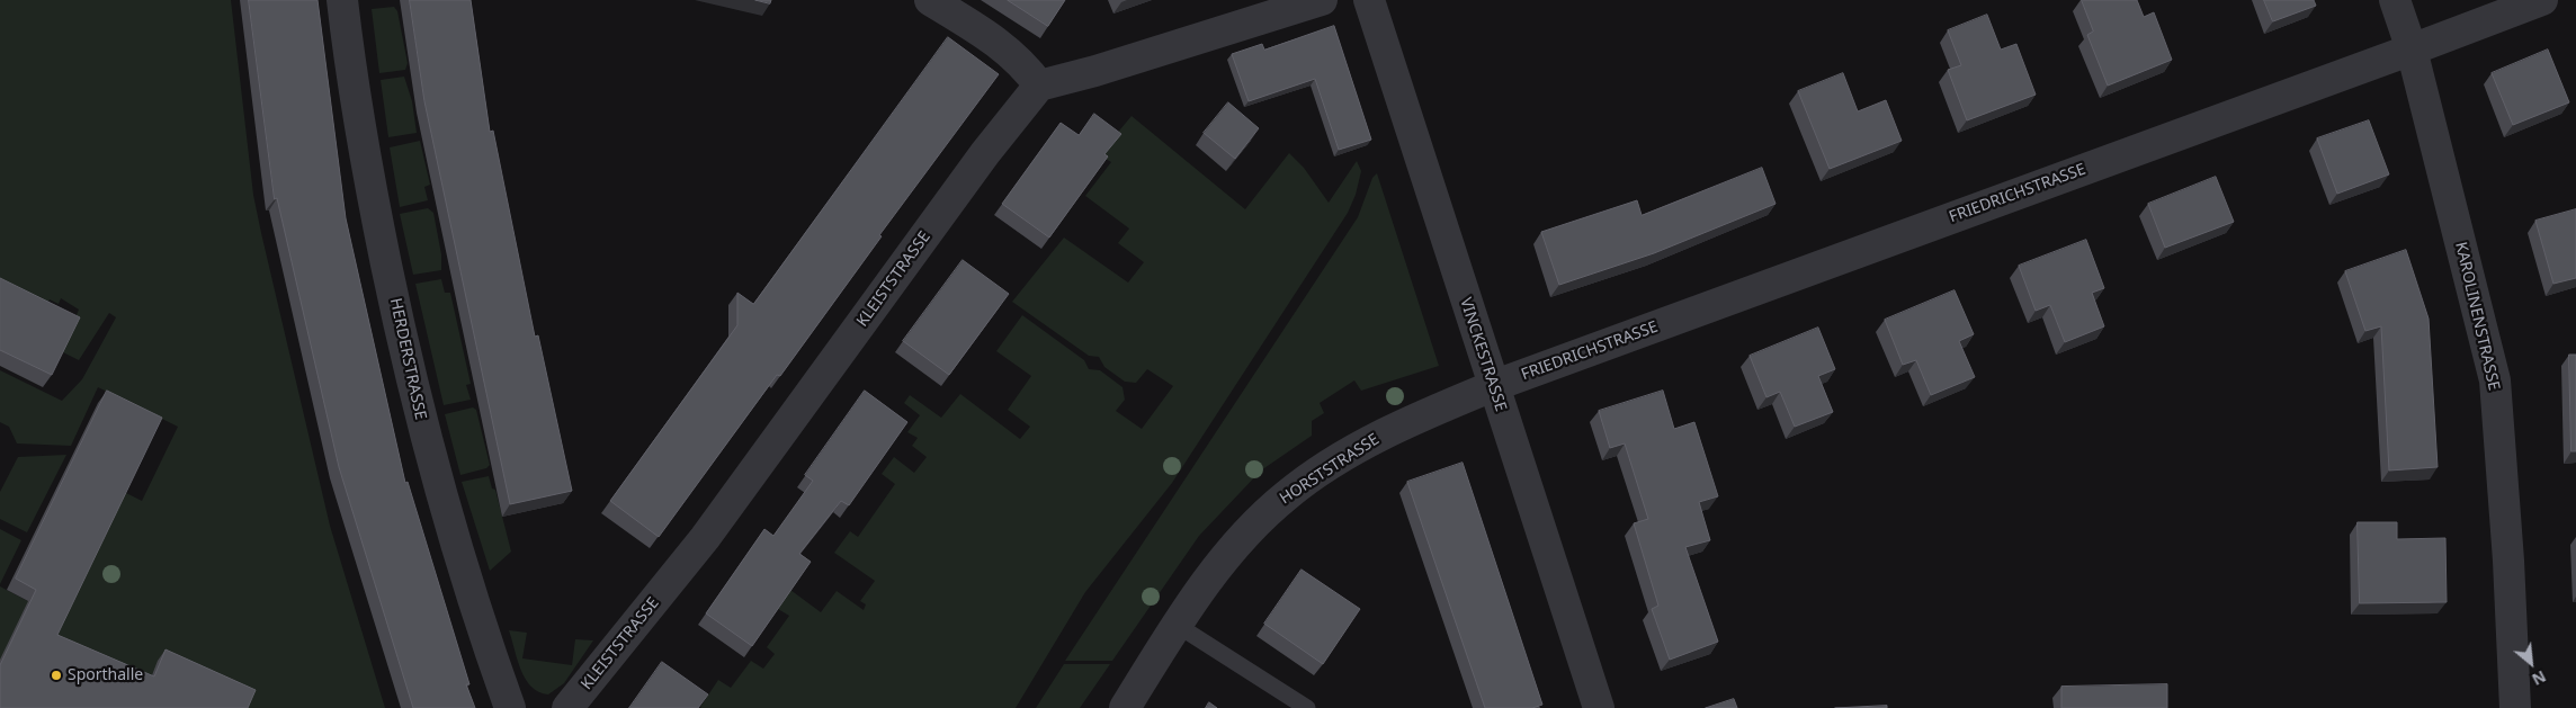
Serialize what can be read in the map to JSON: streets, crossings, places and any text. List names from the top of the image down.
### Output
{
  "streets": {
    "street": [
      "FRIEDRICHSTRASSE",
      "KLEISTSTRASSE",
      "KAROLINENSTRASSE",
      "VINCKESTRASSE",
      "HERDERSTRASSE",
      "HORSTSTRASSE"
    ]
  },
  "crossings": [
    ["FRIEDRICHSTRASSE", "KAROLINENSTRASSE"],
    ["FRIEDRICHSTRASSE", "VINCKESTRASSE"],
    ["FRIEDRICHSTRASSE", "HORSTSTRASSE"],
    ["VINCKESTRASSE", "HORSTSTRASSE"]
  ],
  "places": ["Sporthalle"],
  "north": "bottom right"
}
